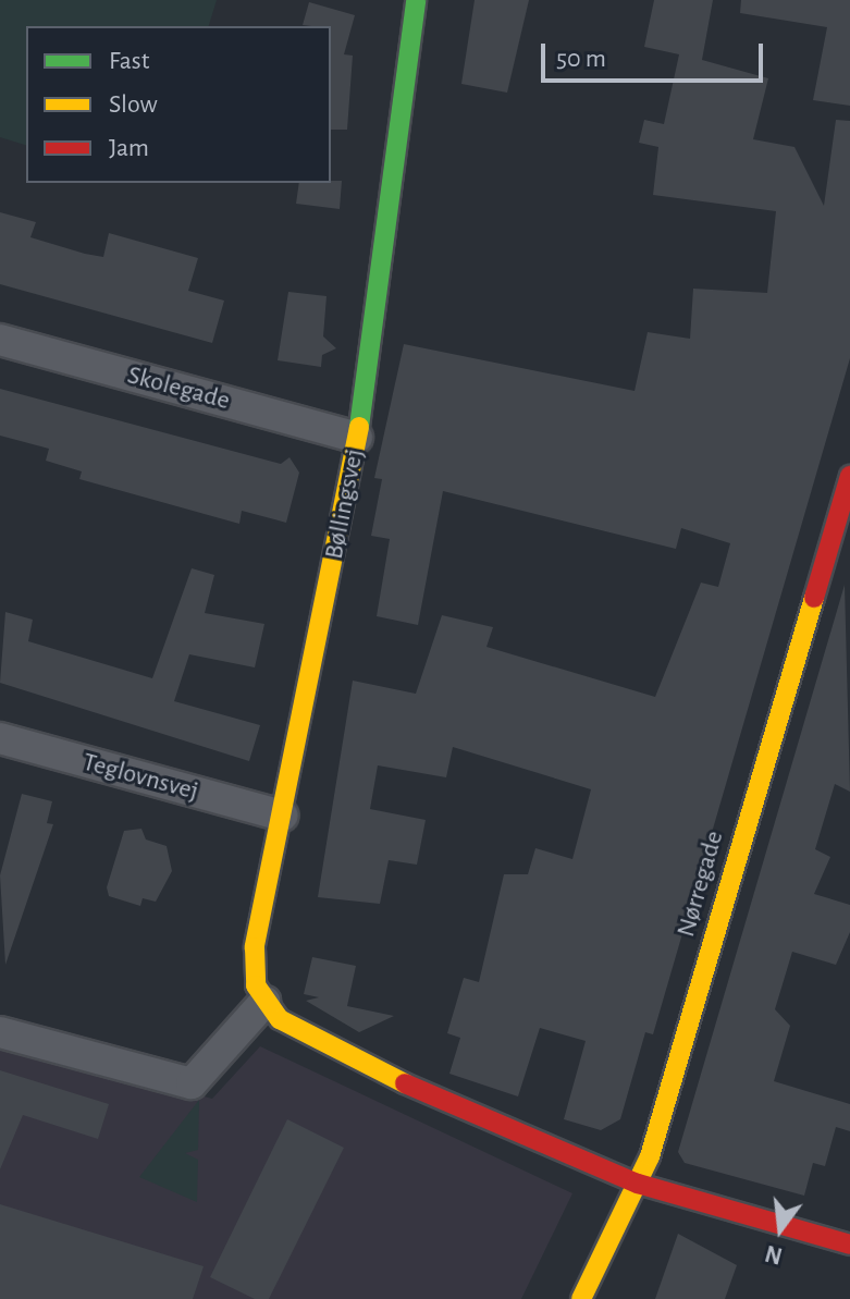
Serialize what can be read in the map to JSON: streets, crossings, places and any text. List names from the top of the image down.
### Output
{
  "streets": {
    "street": [
      "Skolegade",
      "Bøllingsvej",
      "Teglovnsvej",
      "Nørregade"
    ]
  },
  "crossings": [
    ["Skolegade", "Bøllingsvej"],
    ["Bøllingsvej", "Teglovnsvej"]
  ],
  "legend": ["Fast", "Slow", "Jam"],
  "scale_bar": "50 m",
  "north": "bottom"
}
